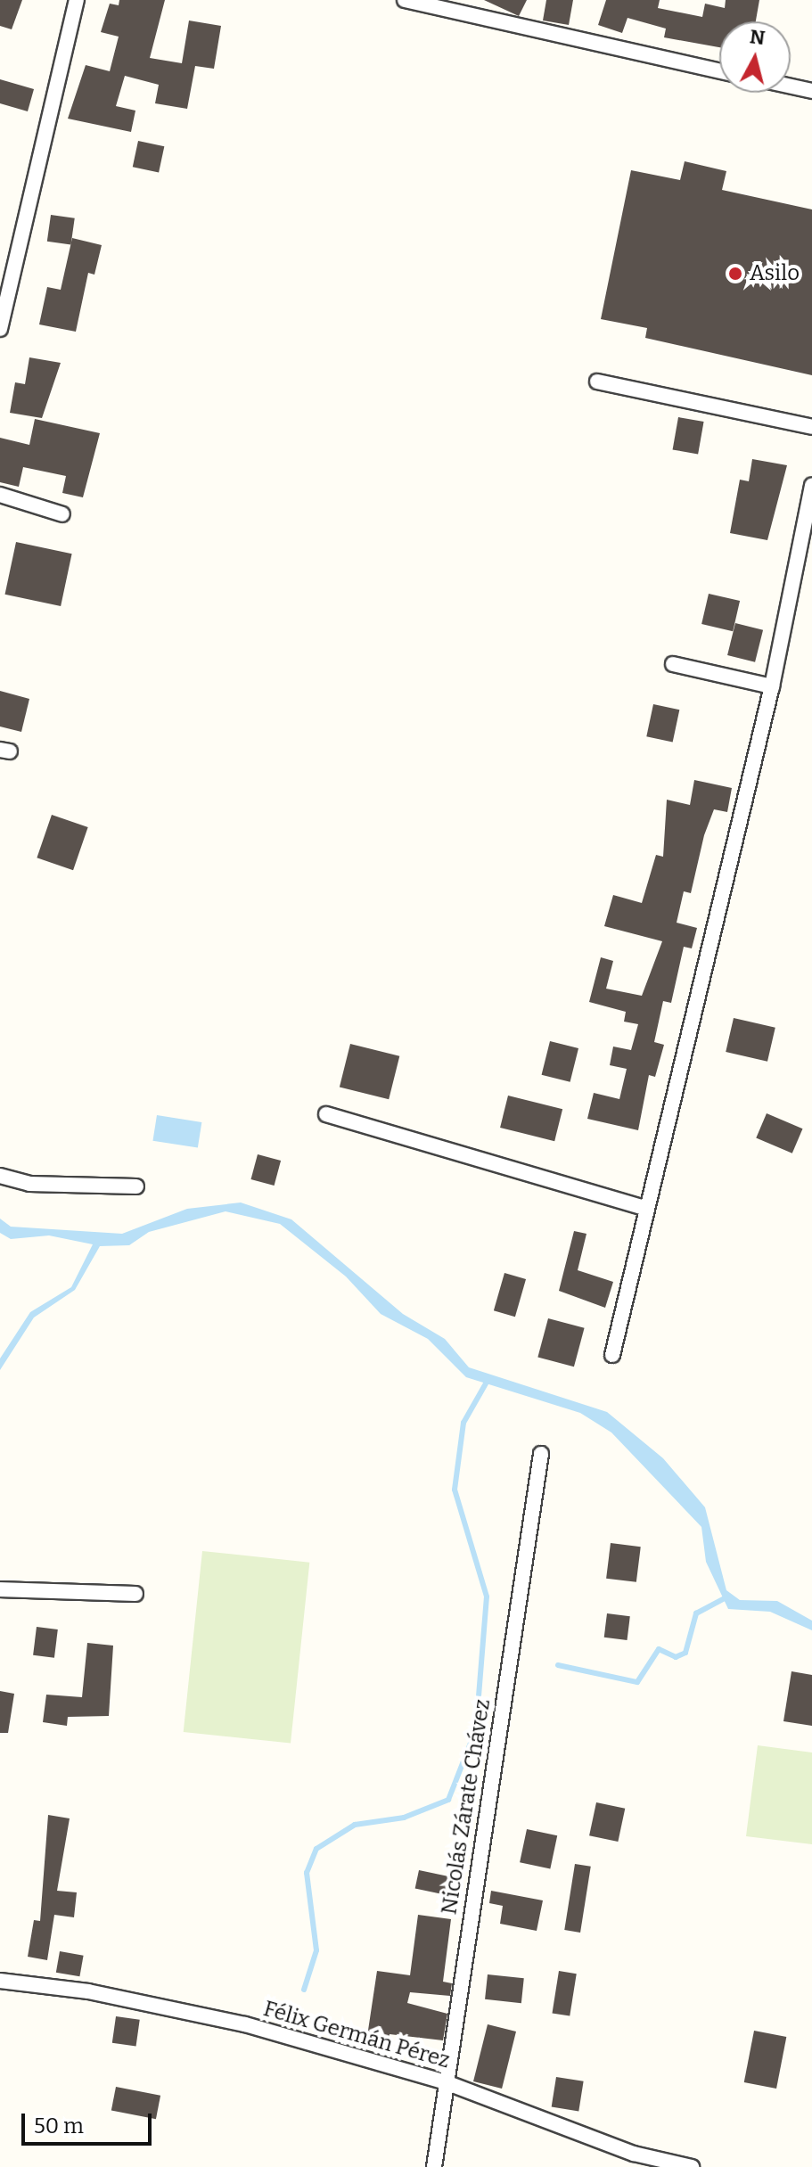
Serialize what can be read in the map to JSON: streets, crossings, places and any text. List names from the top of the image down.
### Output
{
  "streets": {
    "street": ["Nicolás Zárate Chávez", "Félix Germán Pérez"]
  },
  "crossings": [
    ["Nicolás Zárate Chávez", "Félix Germán Pérez"]
  ],
  "places": ["Asilo"],
  "scale_bar": "50 m",
  "north": "top"
}
